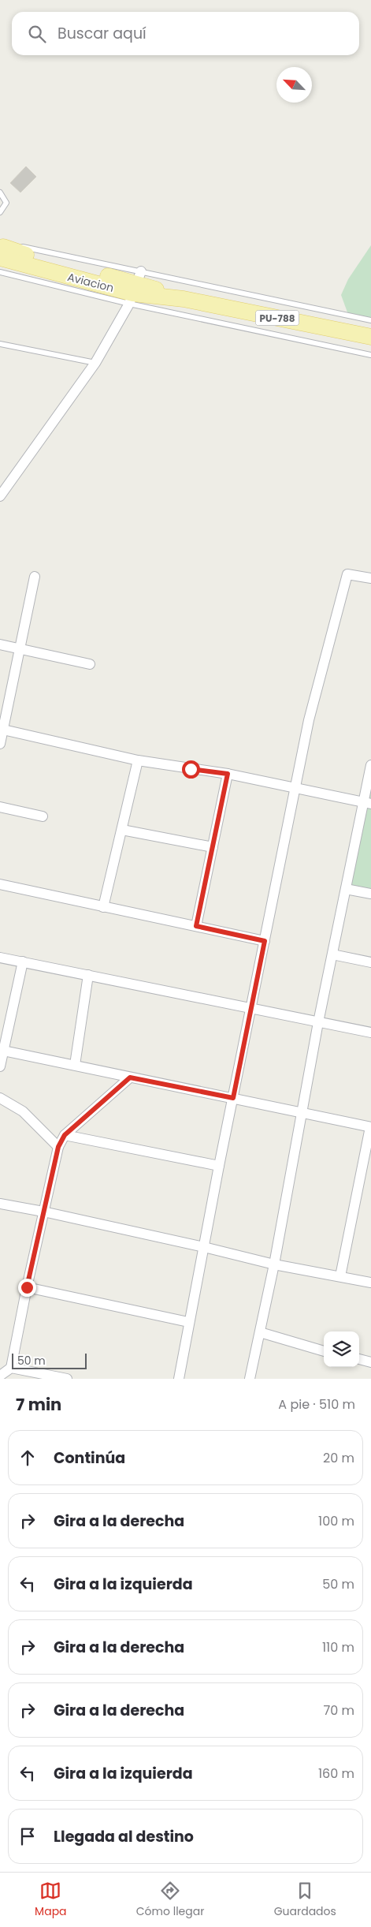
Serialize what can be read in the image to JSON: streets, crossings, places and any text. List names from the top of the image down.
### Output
{
  "streets": {
    "main road": ["Aviacion", "PU-788"]
  },
  "scale_bar": "50 m",
  "north": "top left",
  "page": {
    "search": "Buscar aquí",
    "scale": "50 m",
    "heading": ["7 min", "A pie · 510 m"],
    "list": [
      ["Continúa", "20 m"],
      ["Gira a la derecha", "100 m"],
      ["Gira a la izquierda", "50 m"],
      ["Gira a la derecha", "110 m"],
      ["Gira a la derecha", "70 m"],
      ["Gira a la izquierda", "160 m"],
      "Llegada al destino"
    ],
    "nav": ["Mapa", "Cómo llegar", "Guardados"]
  }
}
